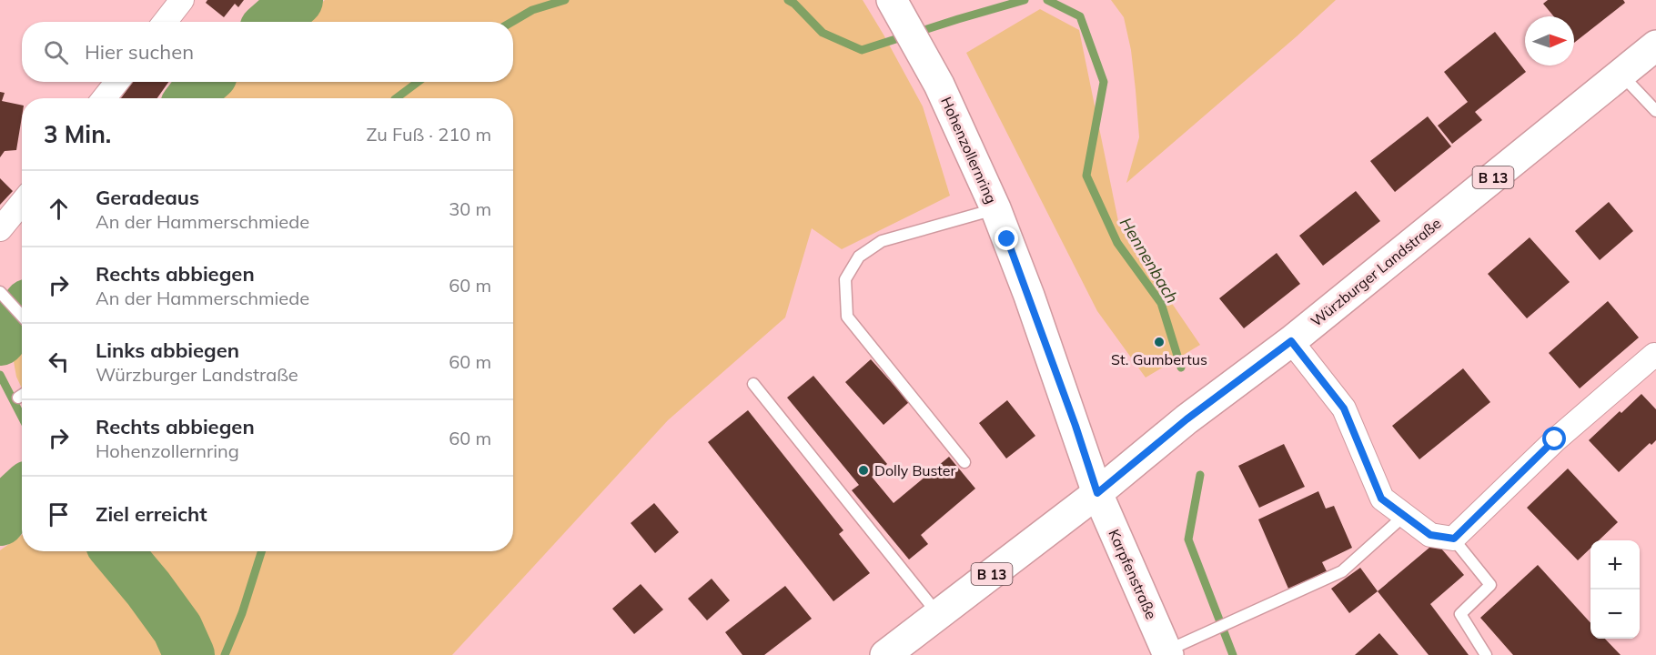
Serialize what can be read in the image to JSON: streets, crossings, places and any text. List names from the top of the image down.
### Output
{
  "streets": {
    "main road": [
      "Hohenzollernring",
      "B 13",
      "Würzburger Landstraße",
      "Karpfenstraße"
    ]
  },
  "crossings": [
    ["Hohenzollernring", "Würzburger Landstraße"],
    ["Hohenzollernring", "Karpfenstraße"],
    ["Würzburger Landstraße", "Karpfenstraße"]
  ],
  "water": ["Hennenbach"],
  "places": ["St. Gumbertus", "Dolly Buster"],
  "north": "right",
  "page": {
    "search": "Hier suchen",
    "heading": ["3 Min.", "Zu Fuß · 210 m"],
    "list": [
      ["Geradeaus", "An der Hammerschmiede", "30 m"],
      ["Rechts abbiegen", "An der Hammerschmiede", "60 m"],
      ["Links abbiegen", "Würzburger Landstraße", "60 m"],
      ["Rechts abbiegen", "Hohenzollernring", "60 m"],
      "Ziel erreicht"
    ],
    "map_buttons": ["+", "−"]
  }
}
